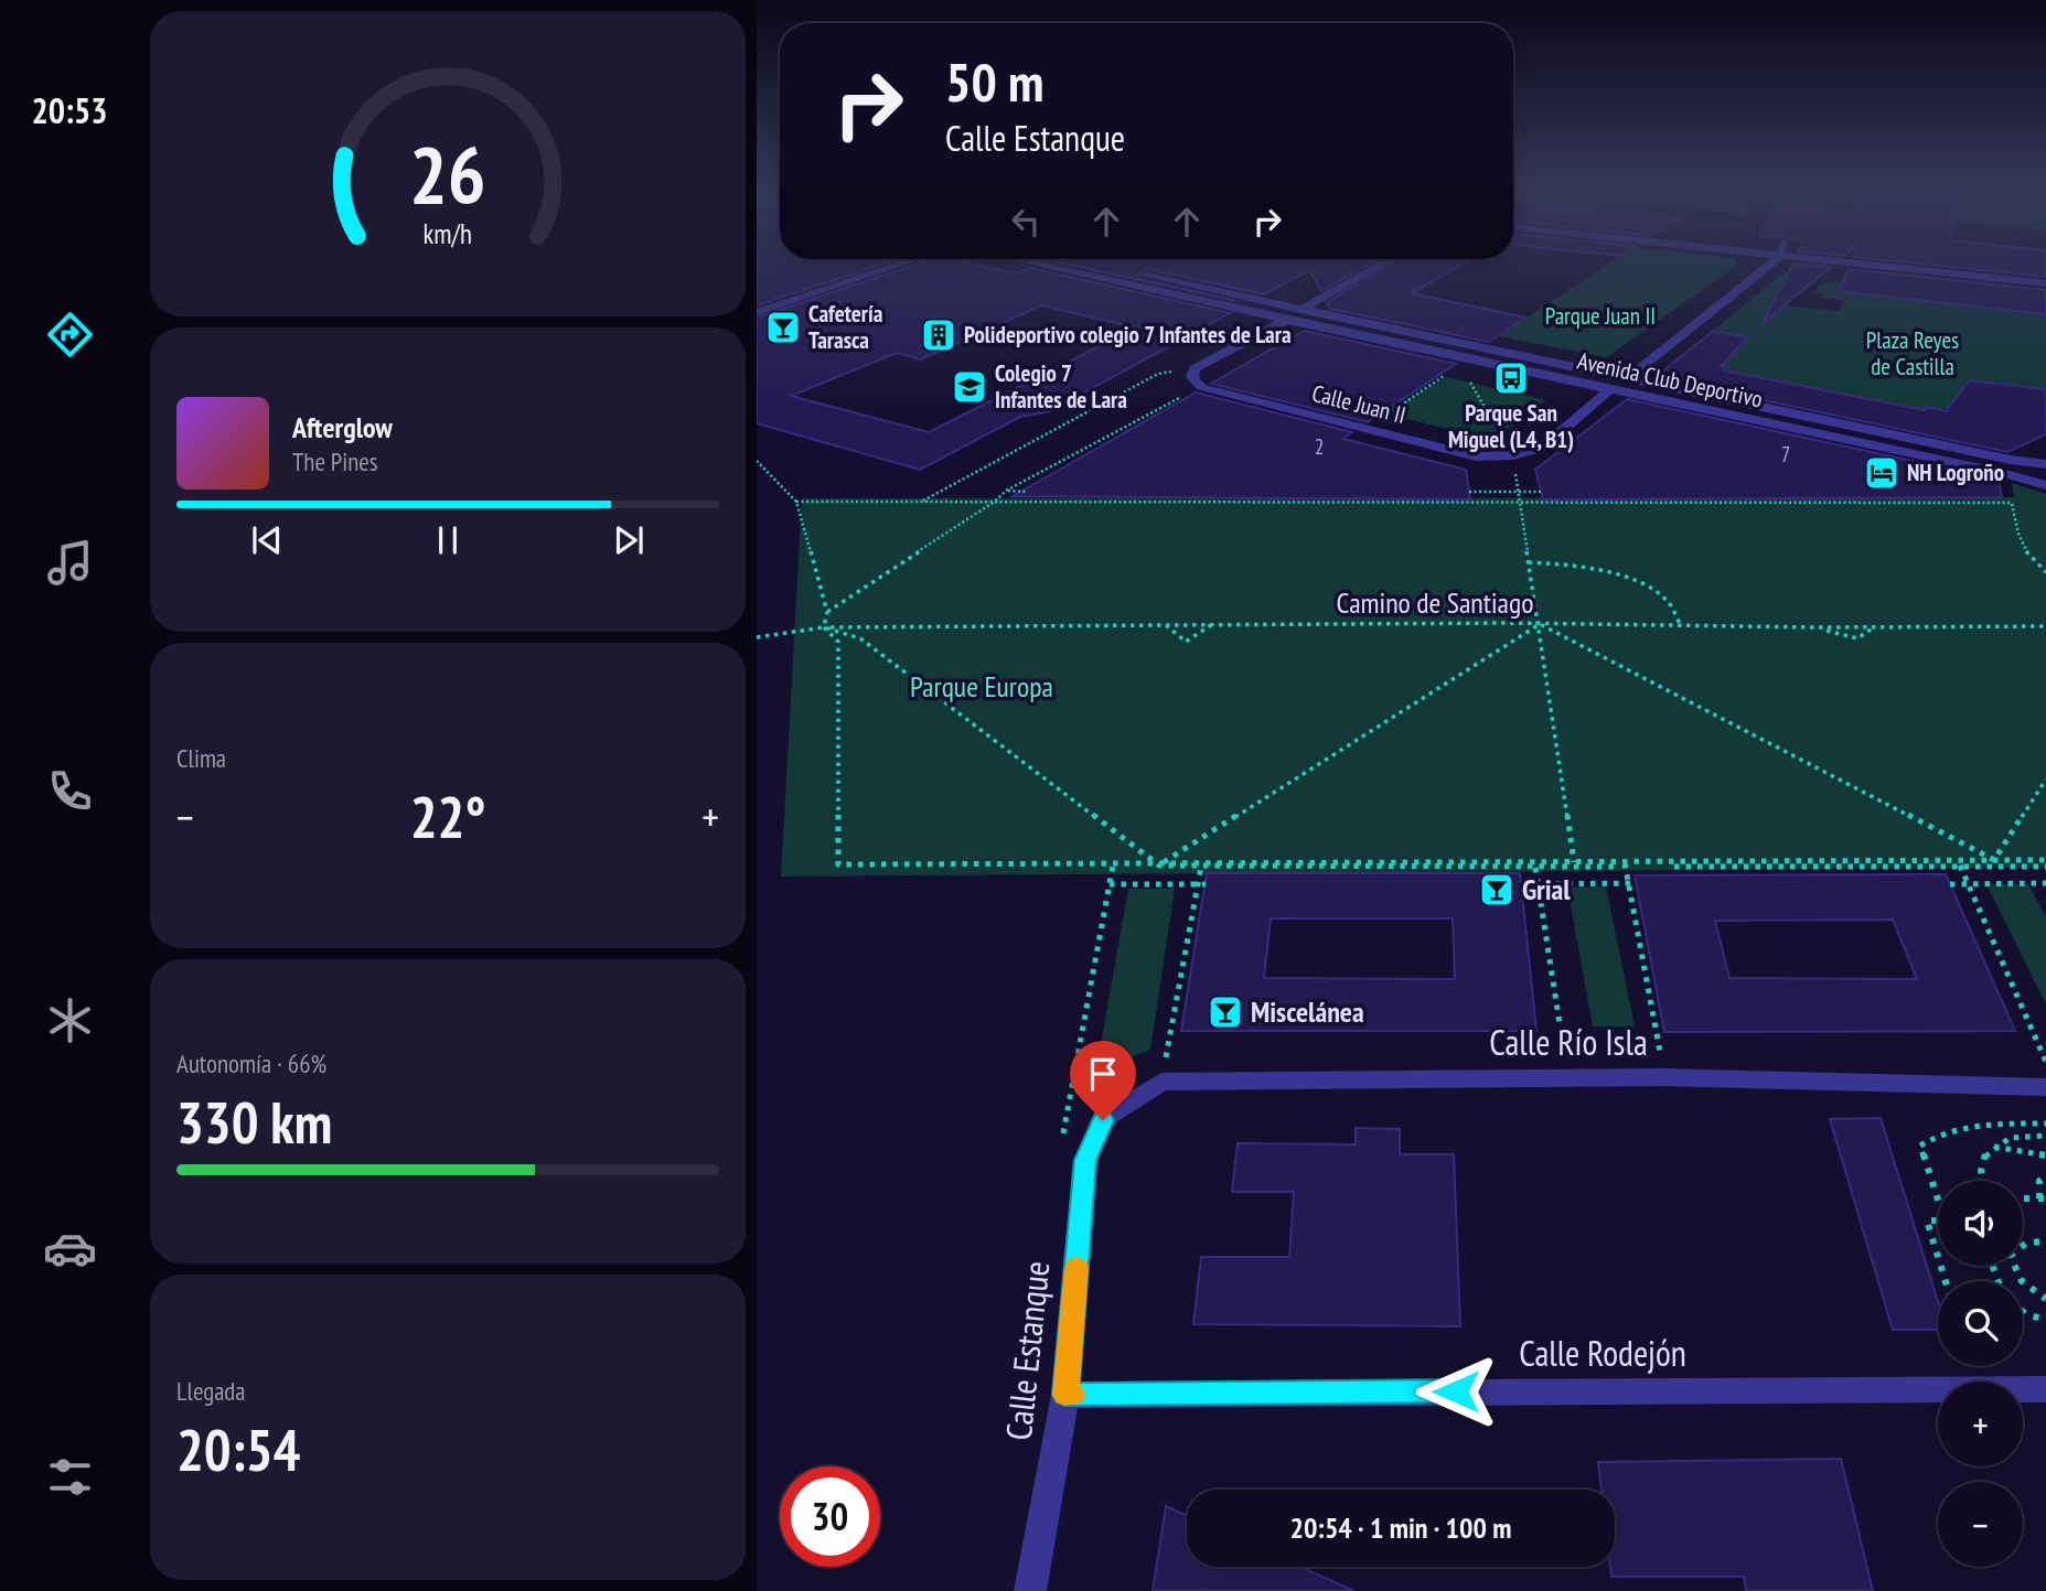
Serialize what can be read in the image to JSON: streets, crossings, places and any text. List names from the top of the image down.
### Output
{
  "streets": {
    "street": [
      "Avenida Club Deportivo",
      "Calle Juan II",
      "Calle Río Isla",
      "Calle Estanque",
      "Calle Rodejón"
    ],
    "path": ["Camino de Santiago"]
  },
  "crossings": [
    ["Avenida Club Deportivo", "Calle Juan II"],
    ["Calle Río Isla", "Calle Estanque"],
    ["Calle Estanque", "Calle Rodejón"]
  ],
  "parks": ["Parque Juan II", "Plaza Reyes de Castilla", "Parque Europa"],
  "places": {
    "bar": ["Cafetería Tarasca", "Grial", "Miscelánea"],
    "building": ["Polideportivo colegio 7 Infantes de Lara"],
    "bus stop": ["Parque San Miguel (L4, B1)"],
    "school or university": ["Colegio 7 Infantes de Lara"],
    "hotel": ["NH Logroño"]
  },
  "house_numbers": ["2", "7"],
  "page": {
    "tabs": "20:53",
    "turn": ["50 m", "Calle Estanque"],
    "song": ["Afterglow", "The Pines"],
    "tile": [
      "Clima",
      ["Autonomía · 66%", "330 km"],
      ["Llegada", "20:54"]
    ],
    "heat": ["−", "22°", "+"],
    "map_buttons": ["+", "−"],
    "limit": "30",
    "trip": "20:54 · 1 min · 100 m",
    "gauge": ["26", "km/h"]
  }
}
